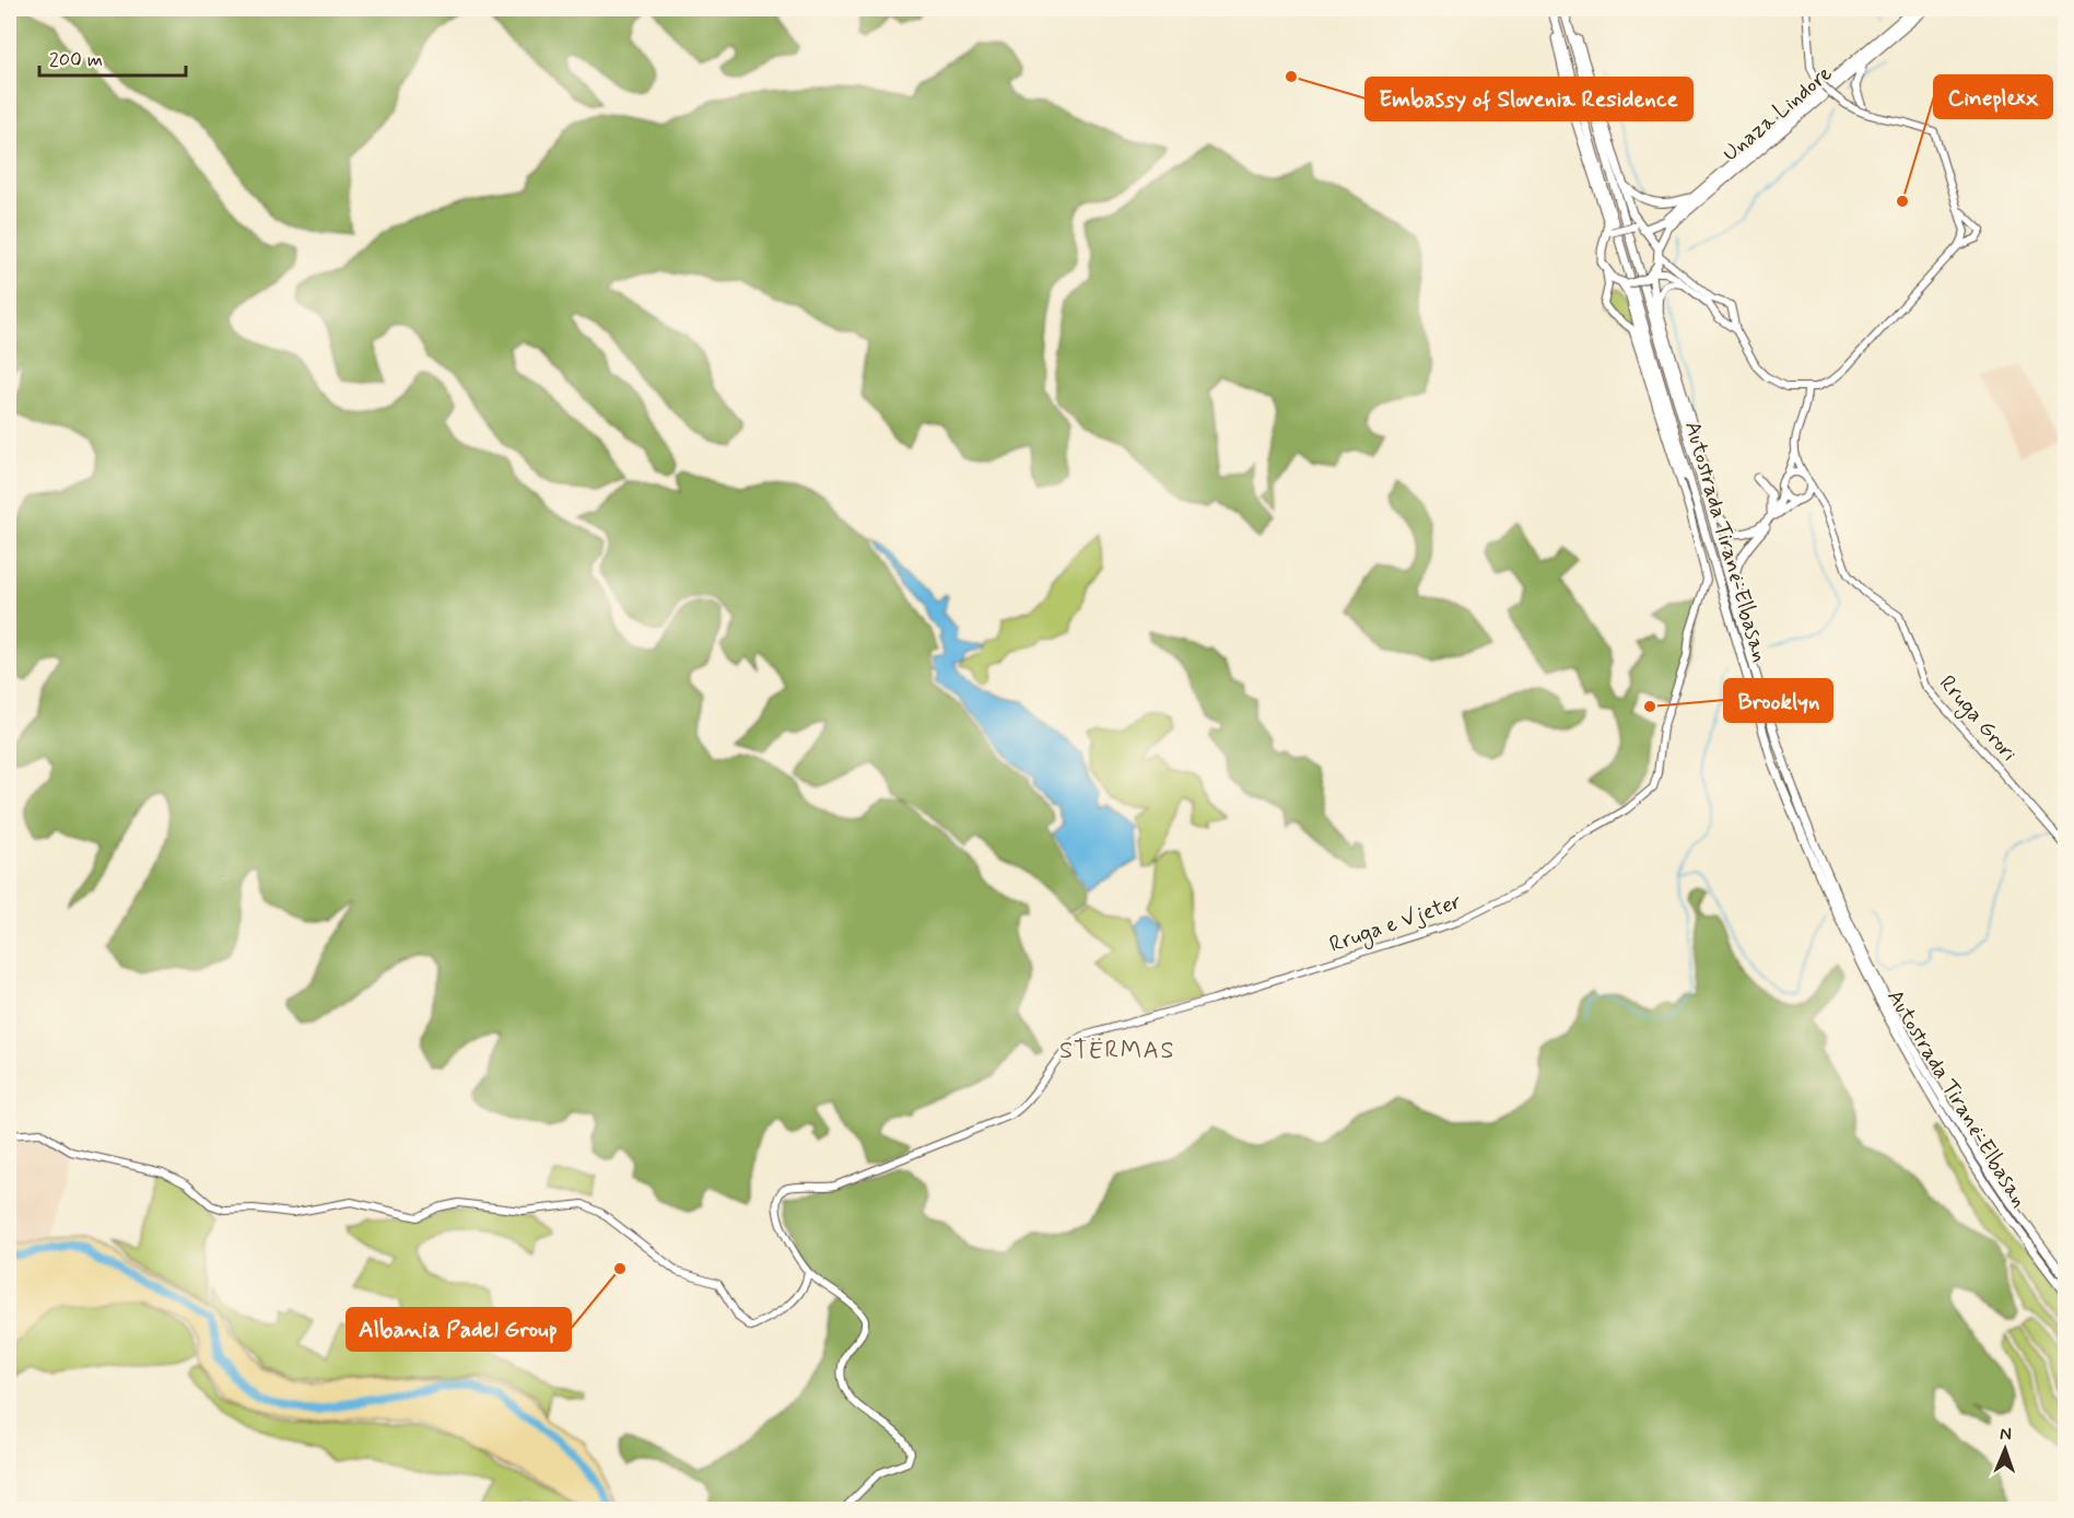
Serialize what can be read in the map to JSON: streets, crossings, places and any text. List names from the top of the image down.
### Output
{
  "streets": {
    "highway": ["Unaza Lindore", "Autostrada Tiranë-Elbasan"],
    "main road": ["Rruga Grori", "Rruga e Vjeter"]
  },
  "crossings": [
    ["Unaza Lindore", "Rruga e Vjeter"]
  ],
  "districts": ["STËRMAS"],
  "places": [
    "Embassy of Slovenia Residence",
    "Cineplexx",
    "Brooklyn",
    "Albania Padel Group"
  ],
  "scale_bar": "200 m",
  "north": "top"
}
